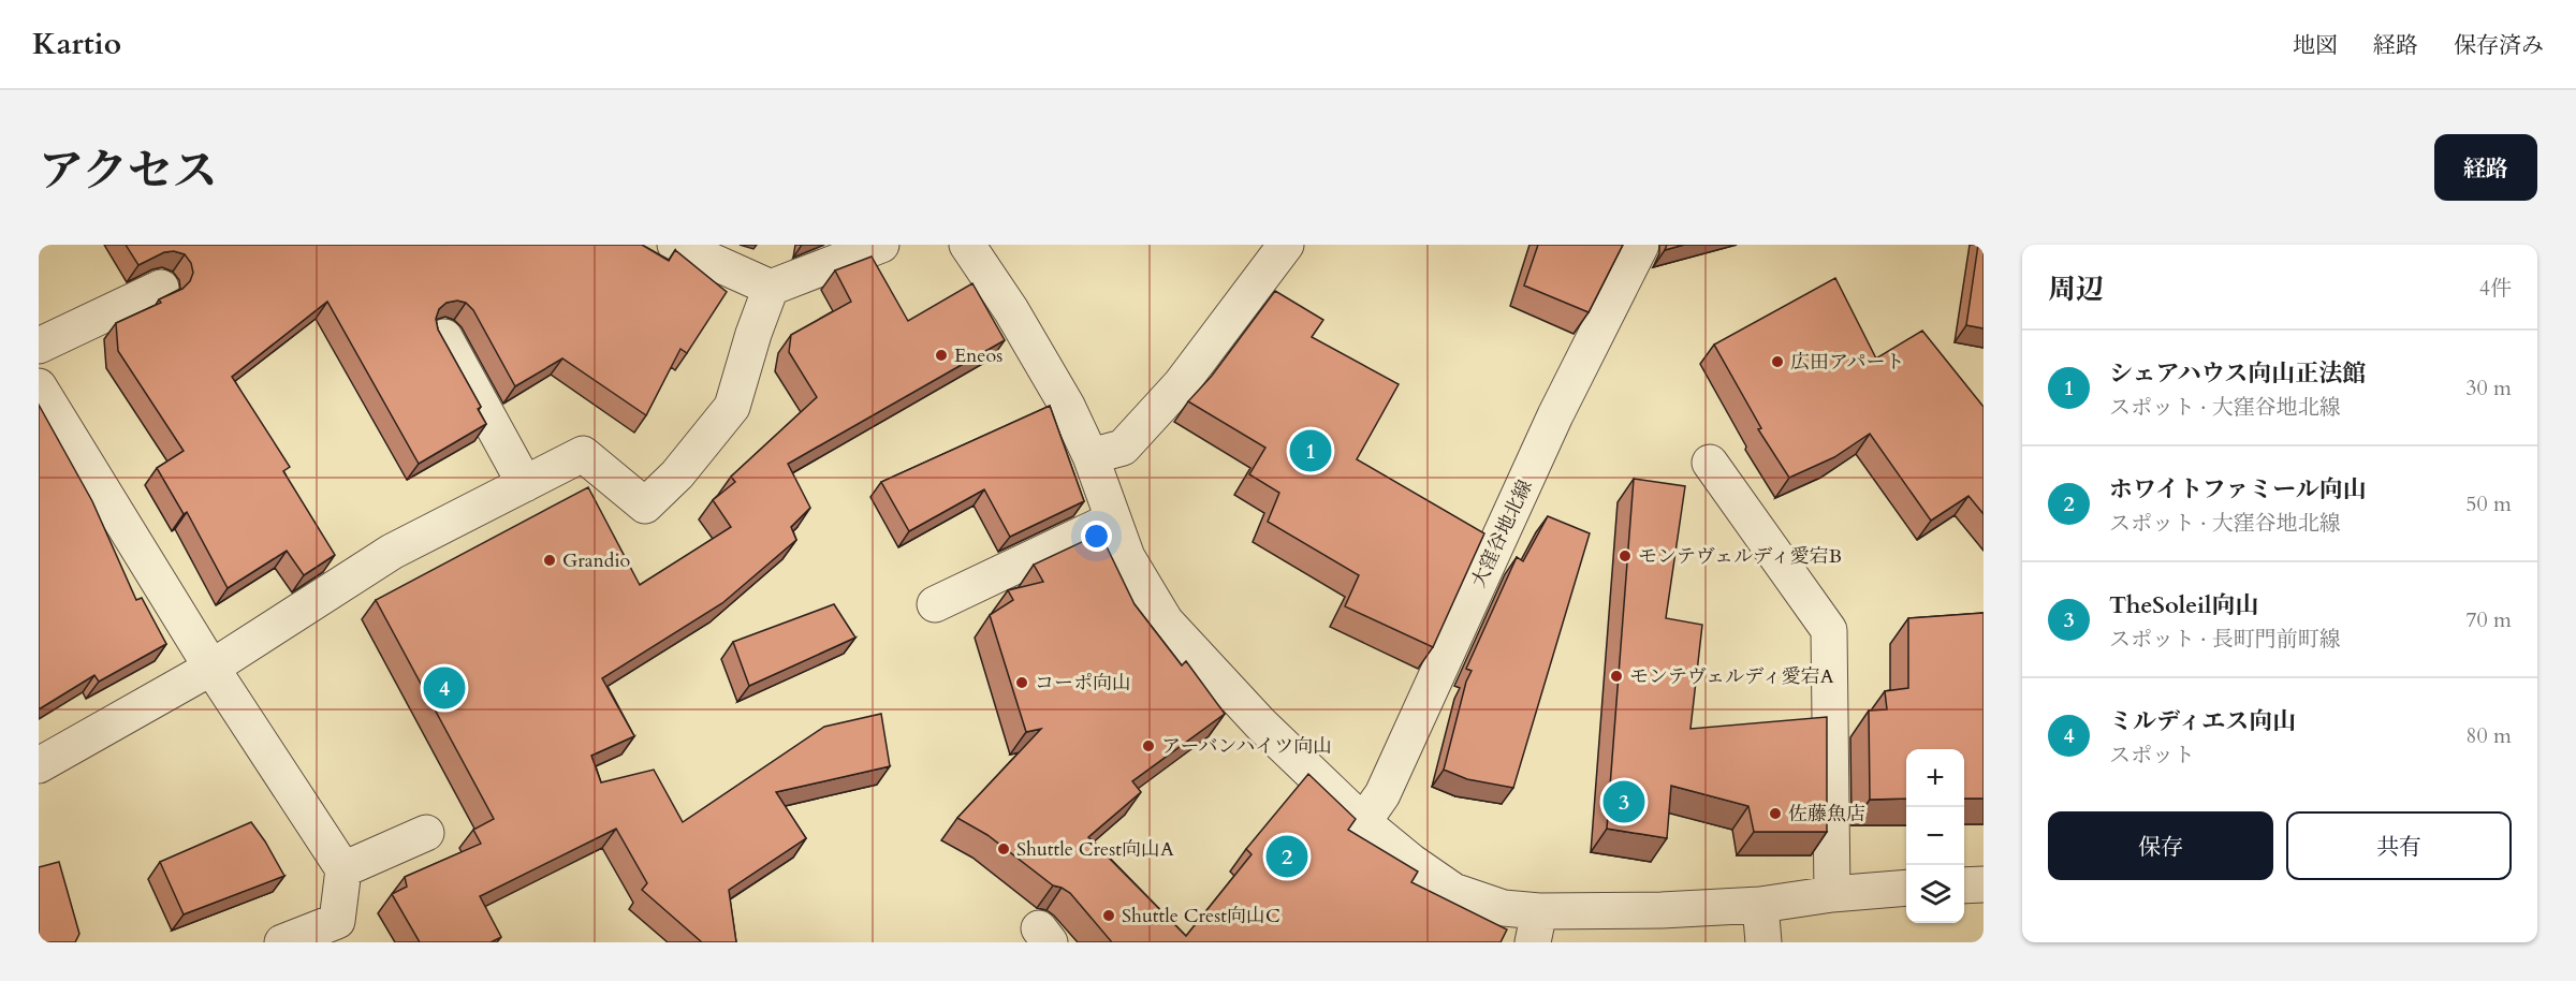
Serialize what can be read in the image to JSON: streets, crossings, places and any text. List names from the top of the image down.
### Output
{
  "streets": {
    "street": ["大窪谷地北線"]
  },
  "places": [
    "Eneos",
    "広田アパート",
    "モンテヴェルディ愛宕B",
    "Grandio",
    "モンテヴェルディ愛宕A",
    "コーポ向山",
    "アーバンハイツ向山",
    "佐藤魚店",
    "Shuttle Crest向山A",
    "Shuttle Crest向山C"
  ],
  "page": {
    "header": "Kartio",
    "nav": ["地図", "経路", "保存済み"],
    "title": "アクセス",
    "buttons": [
      "経路",
      ["保存", "共有"]
    ],
    "heading": ["周辺", "4件"],
    "list": [
      {
        "mark": "1",
        "name": "シェアハウス向山正法館",
        "note": "スポット · 大窪谷地北線",
        "value": "30 m"
      },
      {
        "mark": "2",
        "name": "ホワイトファミール向山",
        "note": "スポット · 大窪谷地北線",
        "value": "50 m"
      },
      {
        "mark": "3",
        "name": "TheSoleil向山",
        "note": "スポット · 長町門前町線",
        "value": "70 m"
      },
      {
        "mark": "4",
        "name": "ミルディエス向山",
        "note": "スポット",
        "value": "80 m"
      }
    ],
    "pins": [
      "1",
      "4",
      "3",
      "2"
    ],
    "map_buttons": ["+", "−"]
  }
}
